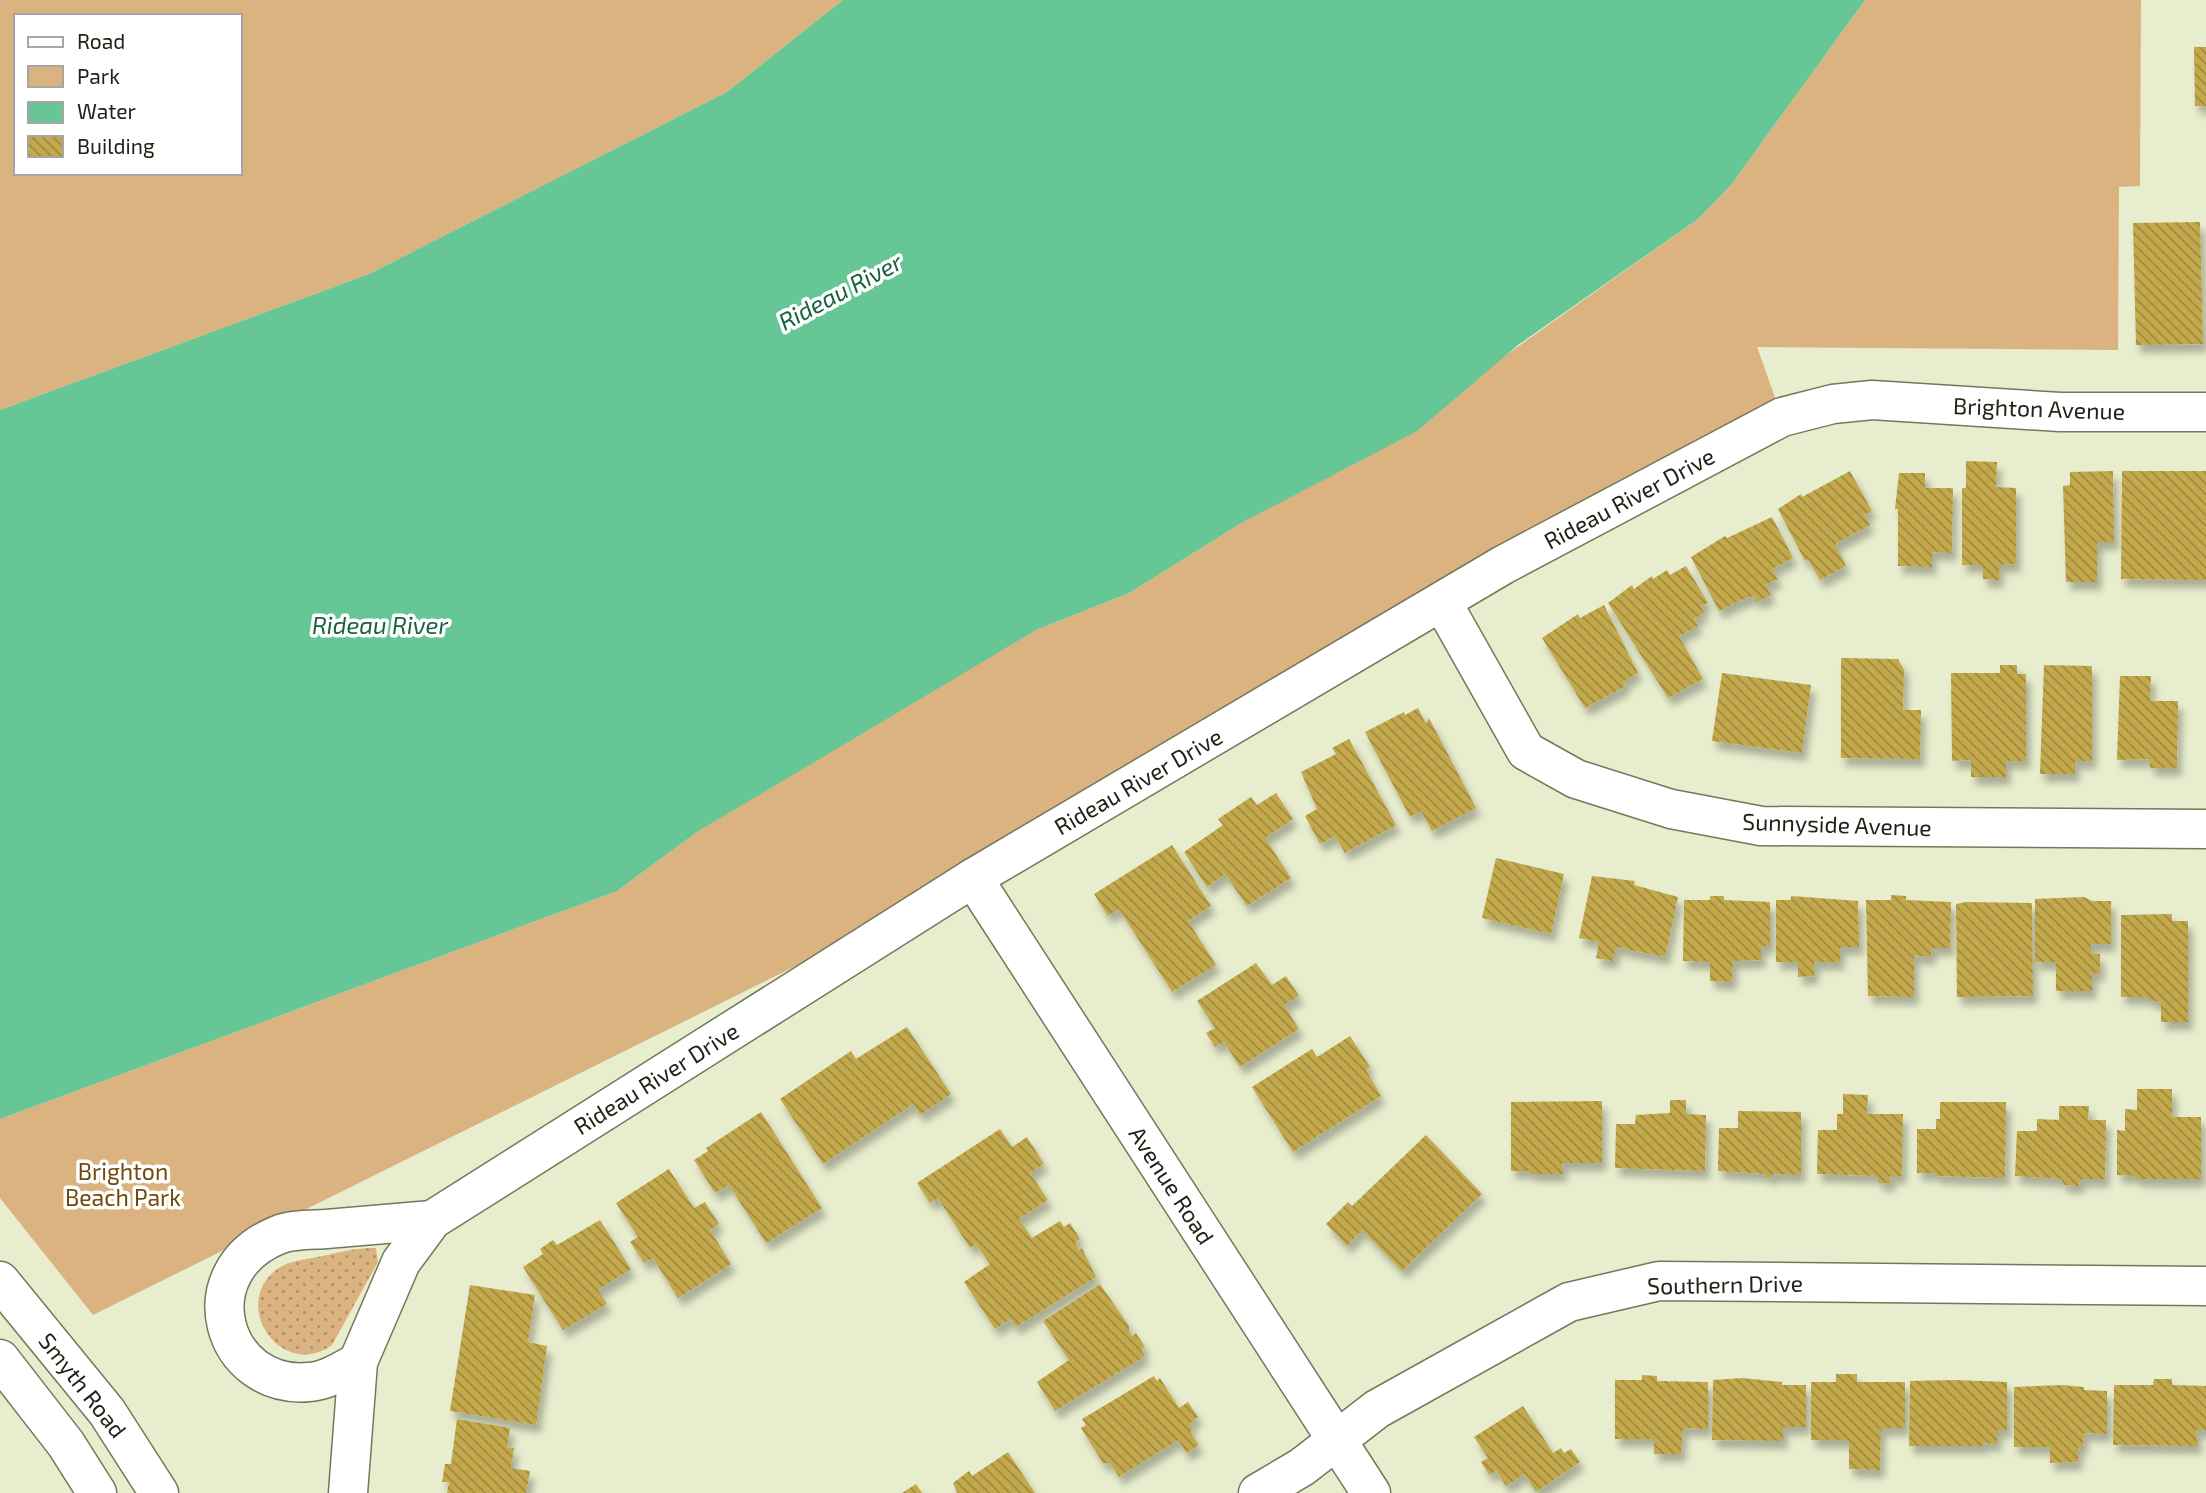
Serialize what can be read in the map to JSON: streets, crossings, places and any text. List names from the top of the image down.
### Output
{
  "streets": {
    "street": [
      "Brighton Avenue",
      "Rideau River Drive",
      "Sunnyside Avenue",
      "Avenue Road",
      "Southern Drive",
      "Smyth Road"
    ]
  },
  "crossings": [
    ["Brighton Avenue", "Rideau River Drive"],
    ["Rideau River Drive", "Sunnyside Avenue"],
    ["Rideau River Drive", "Avenue Road"],
    ["Avenue Road", "Southern Drive"]
  ],
  "water": ["Rideau River"],
  "parks": ["Brighton Beach Park"],
  "legend": [
    "Road",
    "Park",
    "Water",
    "Building"
  ]
}
